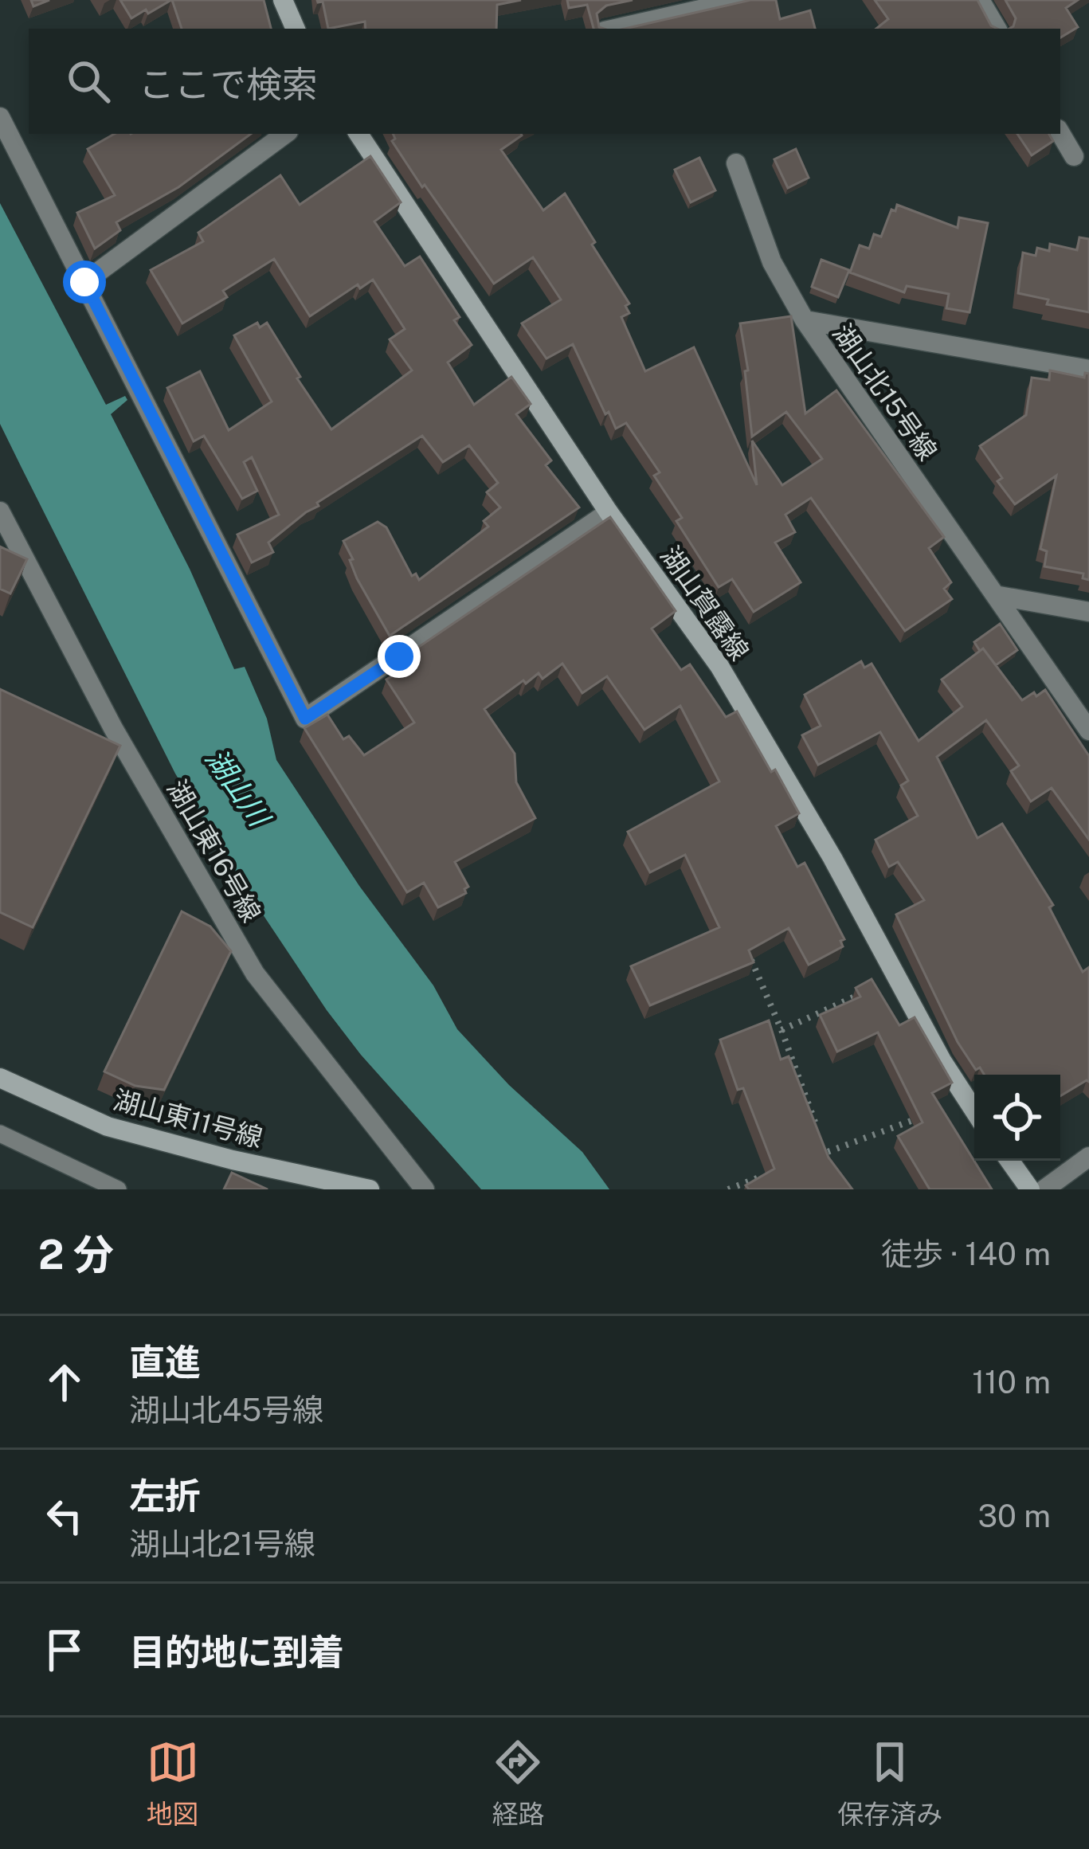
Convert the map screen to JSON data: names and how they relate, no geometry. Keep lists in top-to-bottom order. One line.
{"streets":{"street":["湖山北15号線","湖山賀露線","湖山東16号線","湖山東11号線"]},"water":["湖山川"],"page":{"search":"ここで検索","heading":["2 分","徒歩 · 140 m"],"list":[["直進","湖山北45号線","110 m"],["左折","湖山北21号線","30 m"],"目的地に到着"],"nav":["地図","経路","保存済み"]}}
